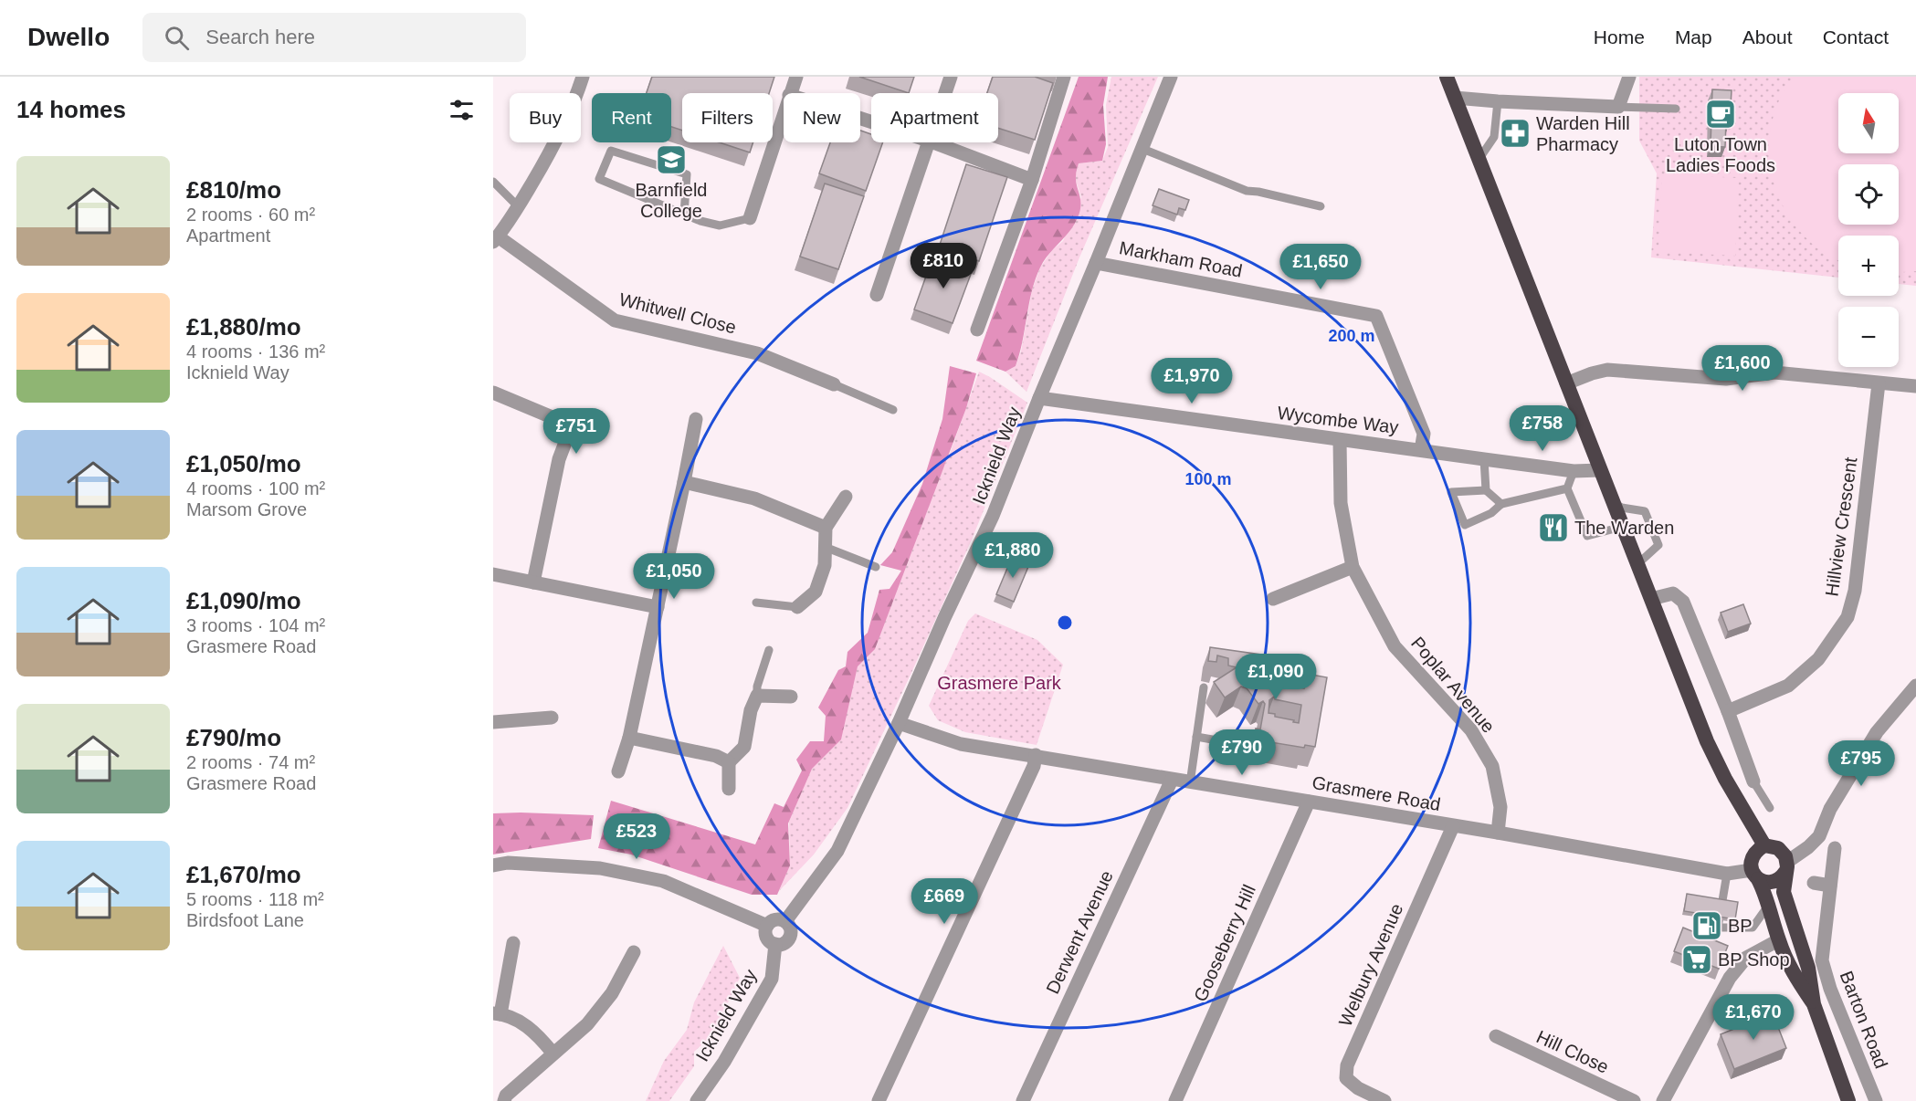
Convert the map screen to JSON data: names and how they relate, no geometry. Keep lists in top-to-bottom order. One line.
{"streets":{"highway":["Barton Road"],"street":["Markham Road","Whitwell Close","Wycombe Way","Icknield Way","Hillview Crescent","Poplar Avenue","Grasmere Road","Derwent Avenue","Gooseberry Hill","Welbury Avenue","Hill Close"]},"crossings":[["Markham Road","Wycombe Way"],["Markham Road","Icknield Way"],["Wycombe Way","Icknield Way"],["Wycombe Way","Poplar Avenue"],["Icknield Way","Grasmere Road"],["Poplar Avenue","Grasmere Road"],["Grasmere Road","Derwent Avenue"],["Grasmere Road","Gooseberry Hill"],["Grasmere Road","Welbury Avenue"],["Grasmere Road","Barton Road"]],"parks":["Grasmere Park"],"places":{"cafe":["Luton Town Ladies Foods"],"pharmacy":["Warden Hill Pharmacy"],"school or university":["Barnfield College"],"restaurant":["The Warden"],"fuel station":["BP"],"supermarket":["BP Shop"]},"north":"top","page":{"header":"Dwello","search":"Search here","nav":["Home","Map","About","Contact"],"heading":"14 homes","map_buttons":["+","−"],"chip":["Buy","Rent","Filters","New","Apartment"],"list":[{"name":"£810/mo","note":"2 rooms · 60 m² · Apartment"},{"name":"£1,880/mo","note":"4 rooms · 136 m² · Icknield Way"},{"name":"£1,050/mo","note":"4 rooms · 100 m² · Marsom Grove"},{"name":"£1,090/mo","note":"3 rooms · 104 m² · Grasmere Road"},{"name":"£790/mo","note":"2 rooms · 74 m² · Grasmere Road"},{"name":"£1,670/mo","note":"5 rooms · 118 m² · Birdsfoot Lane"}],"price":["£810","£1,650","£1,600","£1,970","£758","£751","£1,880","£1,050","£1,090","£790","£795","£523","£669","£1,670"]},"rings":["200 m","100 m"]}
